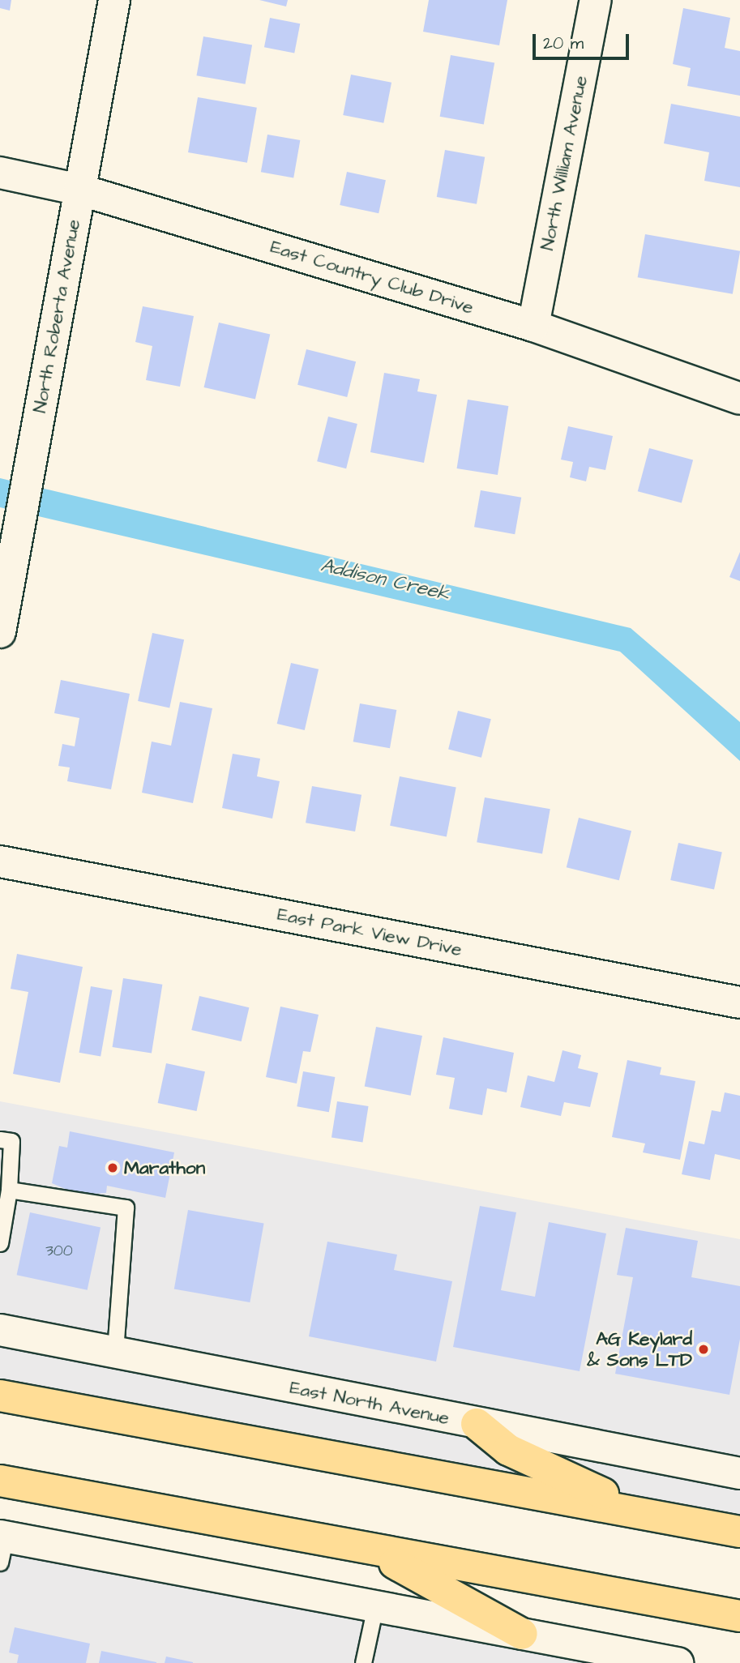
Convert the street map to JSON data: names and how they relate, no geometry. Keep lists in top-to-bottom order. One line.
{"streets":{"street":["North William Avenue","East Country Club Drive","North Roberta Avenue","East Park View Drive","East North Avenue"]},"crossings":[["North William Avenue","East Country Club Drive"],["East Country Club Drive","North Roberta Avenue"]],"water":["Addison Creek"],"places":["Marathon","AG Keylard & Sons LTD"],"house_numbers":["300"],"scale_bar":"20 m"}
